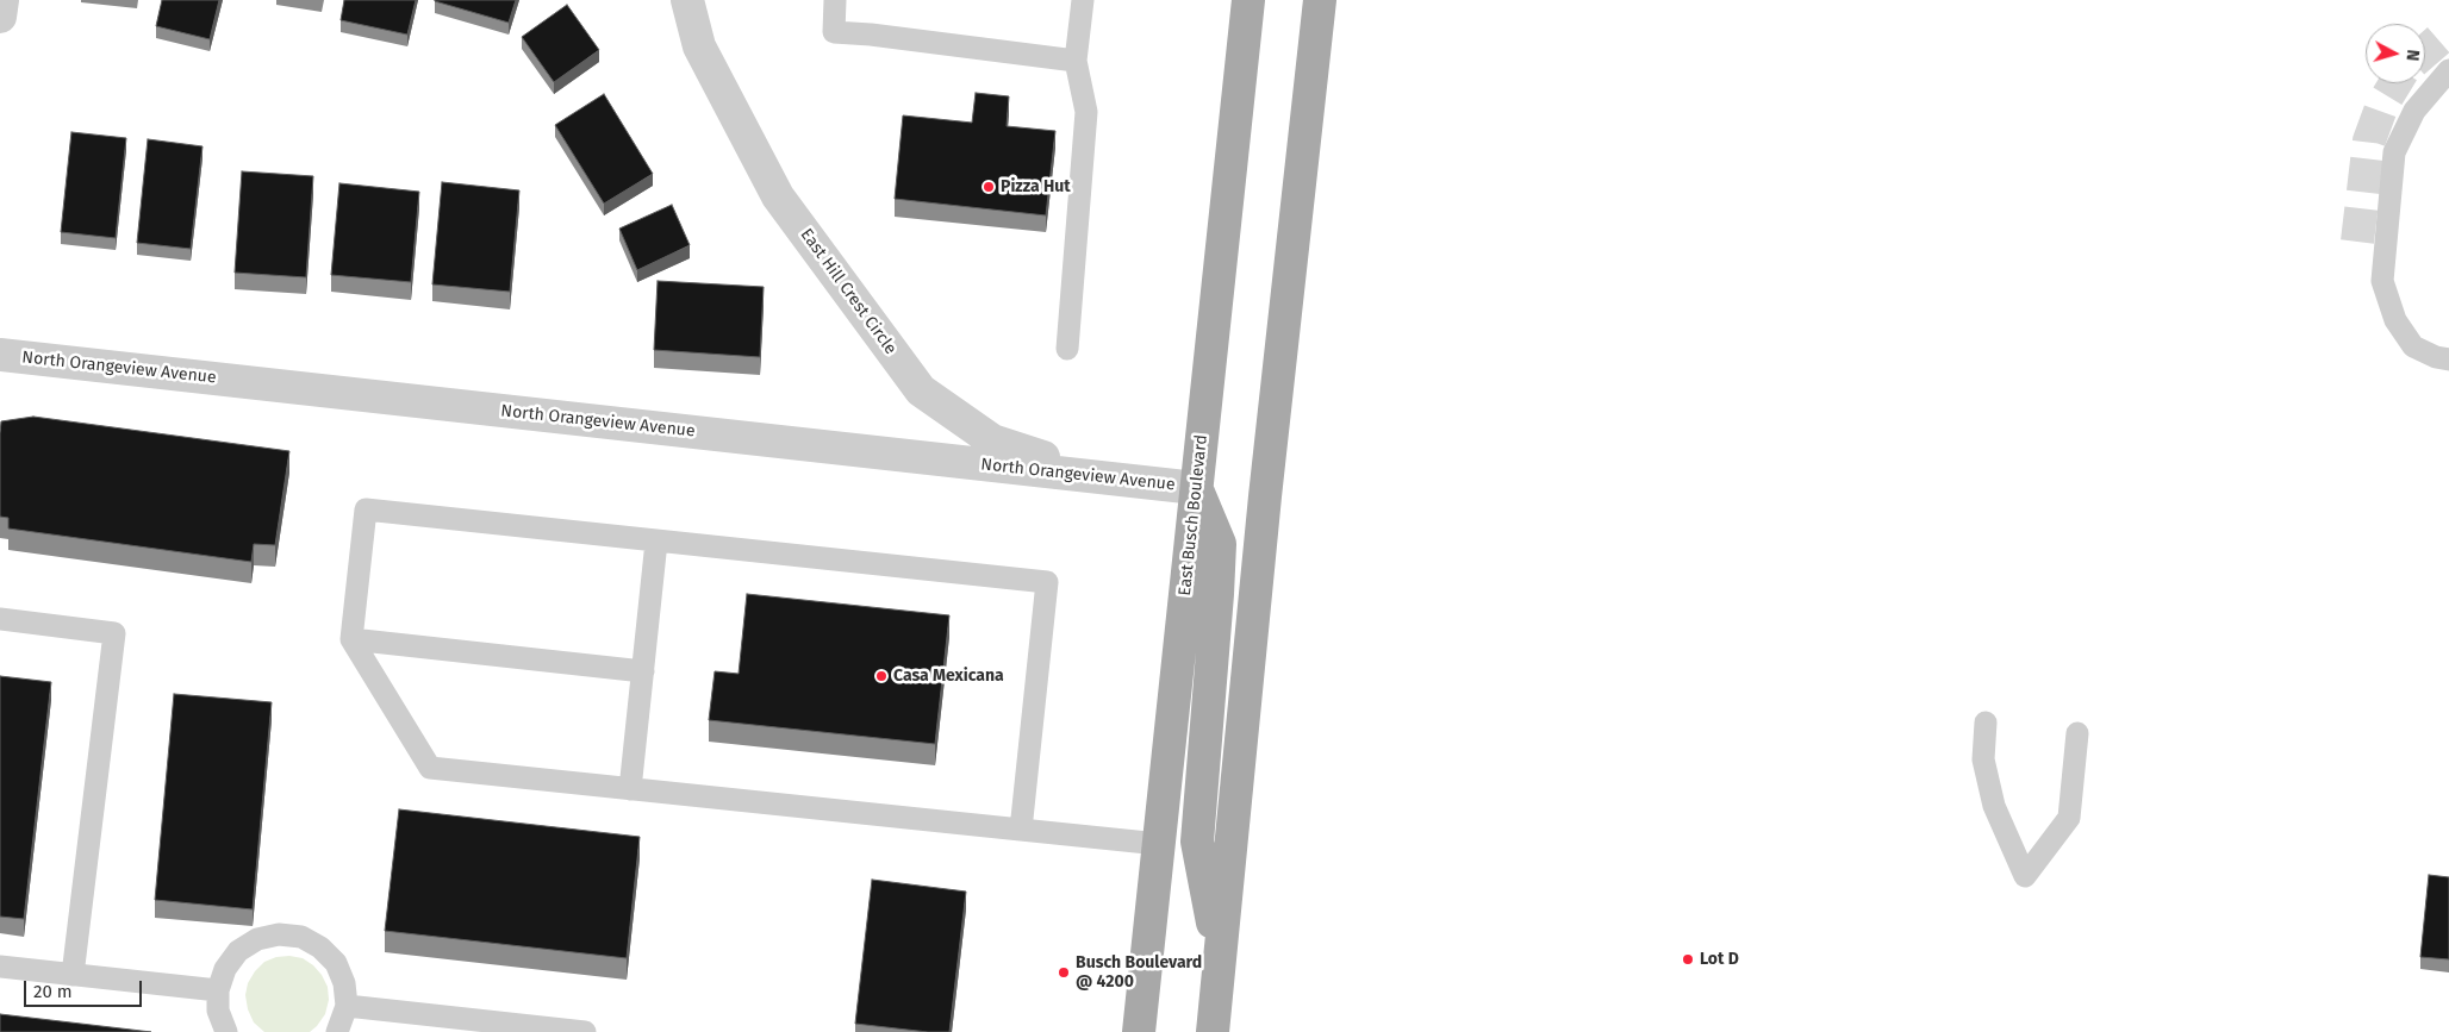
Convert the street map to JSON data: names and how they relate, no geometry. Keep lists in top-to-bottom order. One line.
{"streets":{"main road":["East Busch Boulevard"],"street":["East Hill Crest Circle","North Orangeview Avenue"]},"crossings":[["East Hill Crest Circle","North Orangeview Avenue"],["North Orangeview Avenue","East Busch Boulevard"]],"places":["Pizza Hut","Casa Mexicana","Lot D","Busch Boulevard @ 4200"],"scale_bar":"20 m","north":"right"}
